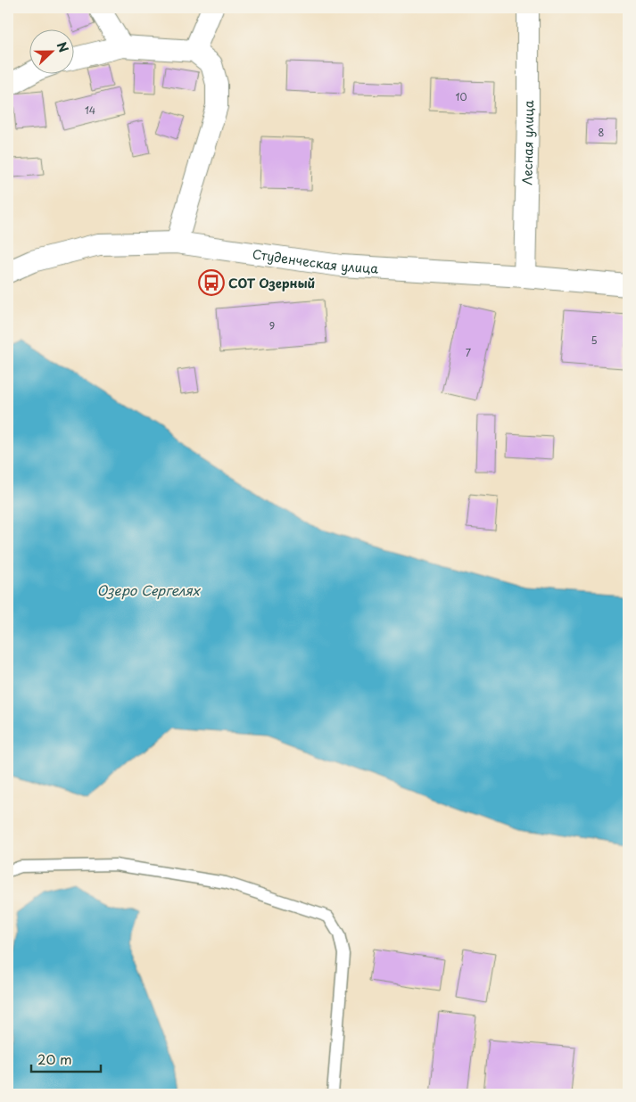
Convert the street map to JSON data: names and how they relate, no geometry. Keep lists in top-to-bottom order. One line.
{"streets":{"street":["Лесная улица","Студенческая улица"]},"crossings":[["Лесная улица","Студенческая улица"]],"water":["Озеро Сергелях"],"places":{"bus stop":["СОТ Озерный"]},"house_numbers":["10","14","8","9","5","7"],"scale_bar":"20 m","north":"right"}
